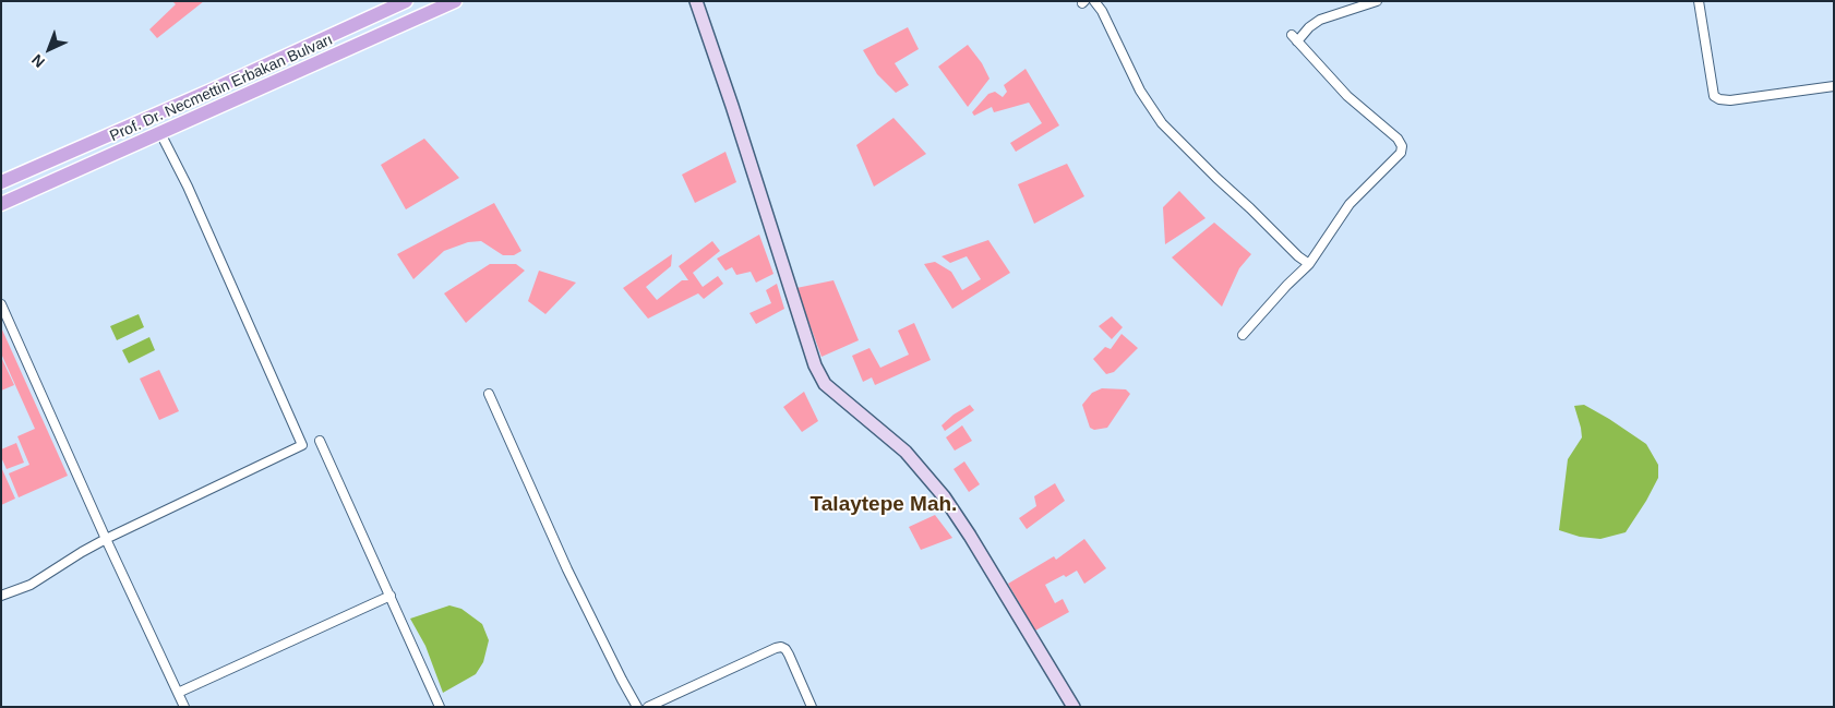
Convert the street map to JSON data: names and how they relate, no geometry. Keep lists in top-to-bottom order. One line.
{"streets":{"main road":["Prof. Dr. Necmettin Erbakan Bulvarı"]},"districts":["Talaytepe Mah."],"north":"bottom left"}
